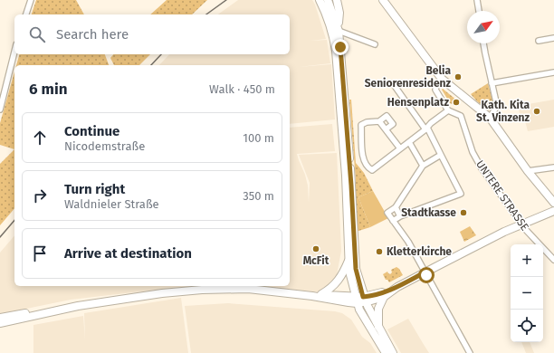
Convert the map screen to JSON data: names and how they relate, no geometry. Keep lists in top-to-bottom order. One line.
{"streets":{"street":["UNTERE STRASSE"]},"places":["Belia Seniorenresidenz","Hensenplatz","Kath. Kita St. Vinzenz","Stadtkasse","McFit","Kletterkirche"],"north":"top right","page":{"search":"Search here","heading":["6 min","Walk · 450 m"],"list":[["Continue","Nicodemstraße","100 m"],["Turn right","Waldnieler Straße","350 m"],"Arrive at destination"],"map_buttons":["+","−"]}}
